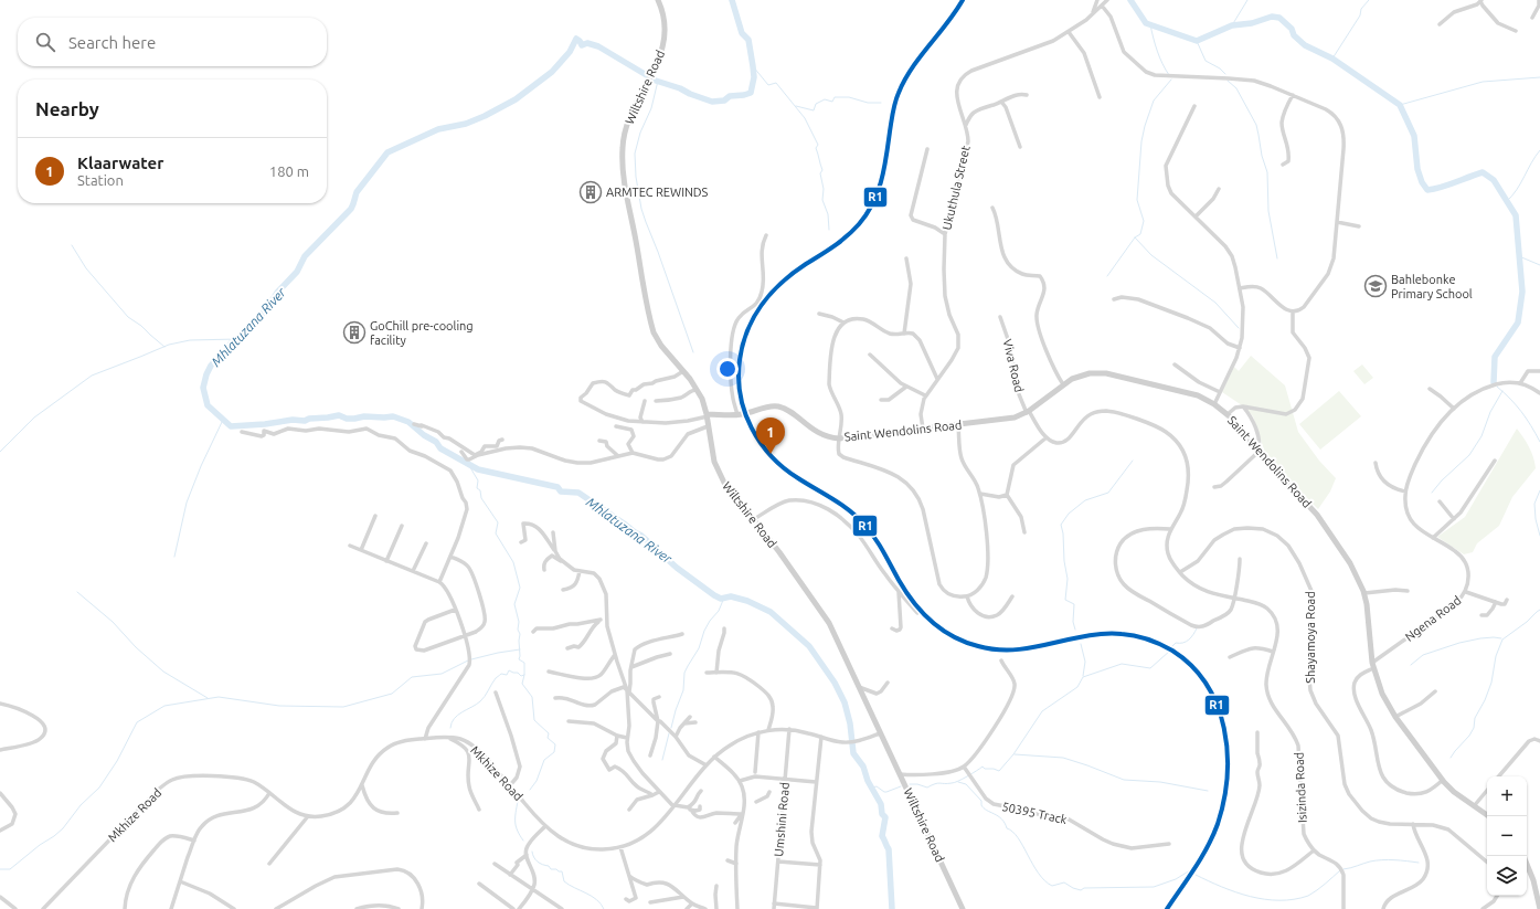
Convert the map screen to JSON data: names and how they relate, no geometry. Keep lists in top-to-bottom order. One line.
{"streets":{"street":["Wiltshire Road","Ukuthula Street","Viva Road","Saint Wendolins Road","Ngena Road","Shayamoya Road","Mkhize Road","Isizinda Road","50395 Track","Umshini Road"]},"crossings":[["Wiltshire Road","Saint Wendolins Road"],["Wiltshire Road","Mkhize Road"],["Ukuthula Street","Saint Wendolins Road"],["Viva Road","Saint Wendolins Road"],["Saint Wendolins Road","Ngena Road"],["Shayamoya Road","Isizinda Road"],["Mkhize Road","Umshini Road"]],"water":["Mhlatuzana River"],"places":{"building":["ARMTEC REWINDS","GoChill pre-cooling facility"],"school or university":["Bahlebonke Primary School"]},"lines":["transit line R1"],"page":{"search":"Search here","heading":"Nearby","list":[{"mark":"1","name":"Klaarwater","note":"Station","value":"180 m"}],"pins":"1","map_buttons":["+","−"]}}
